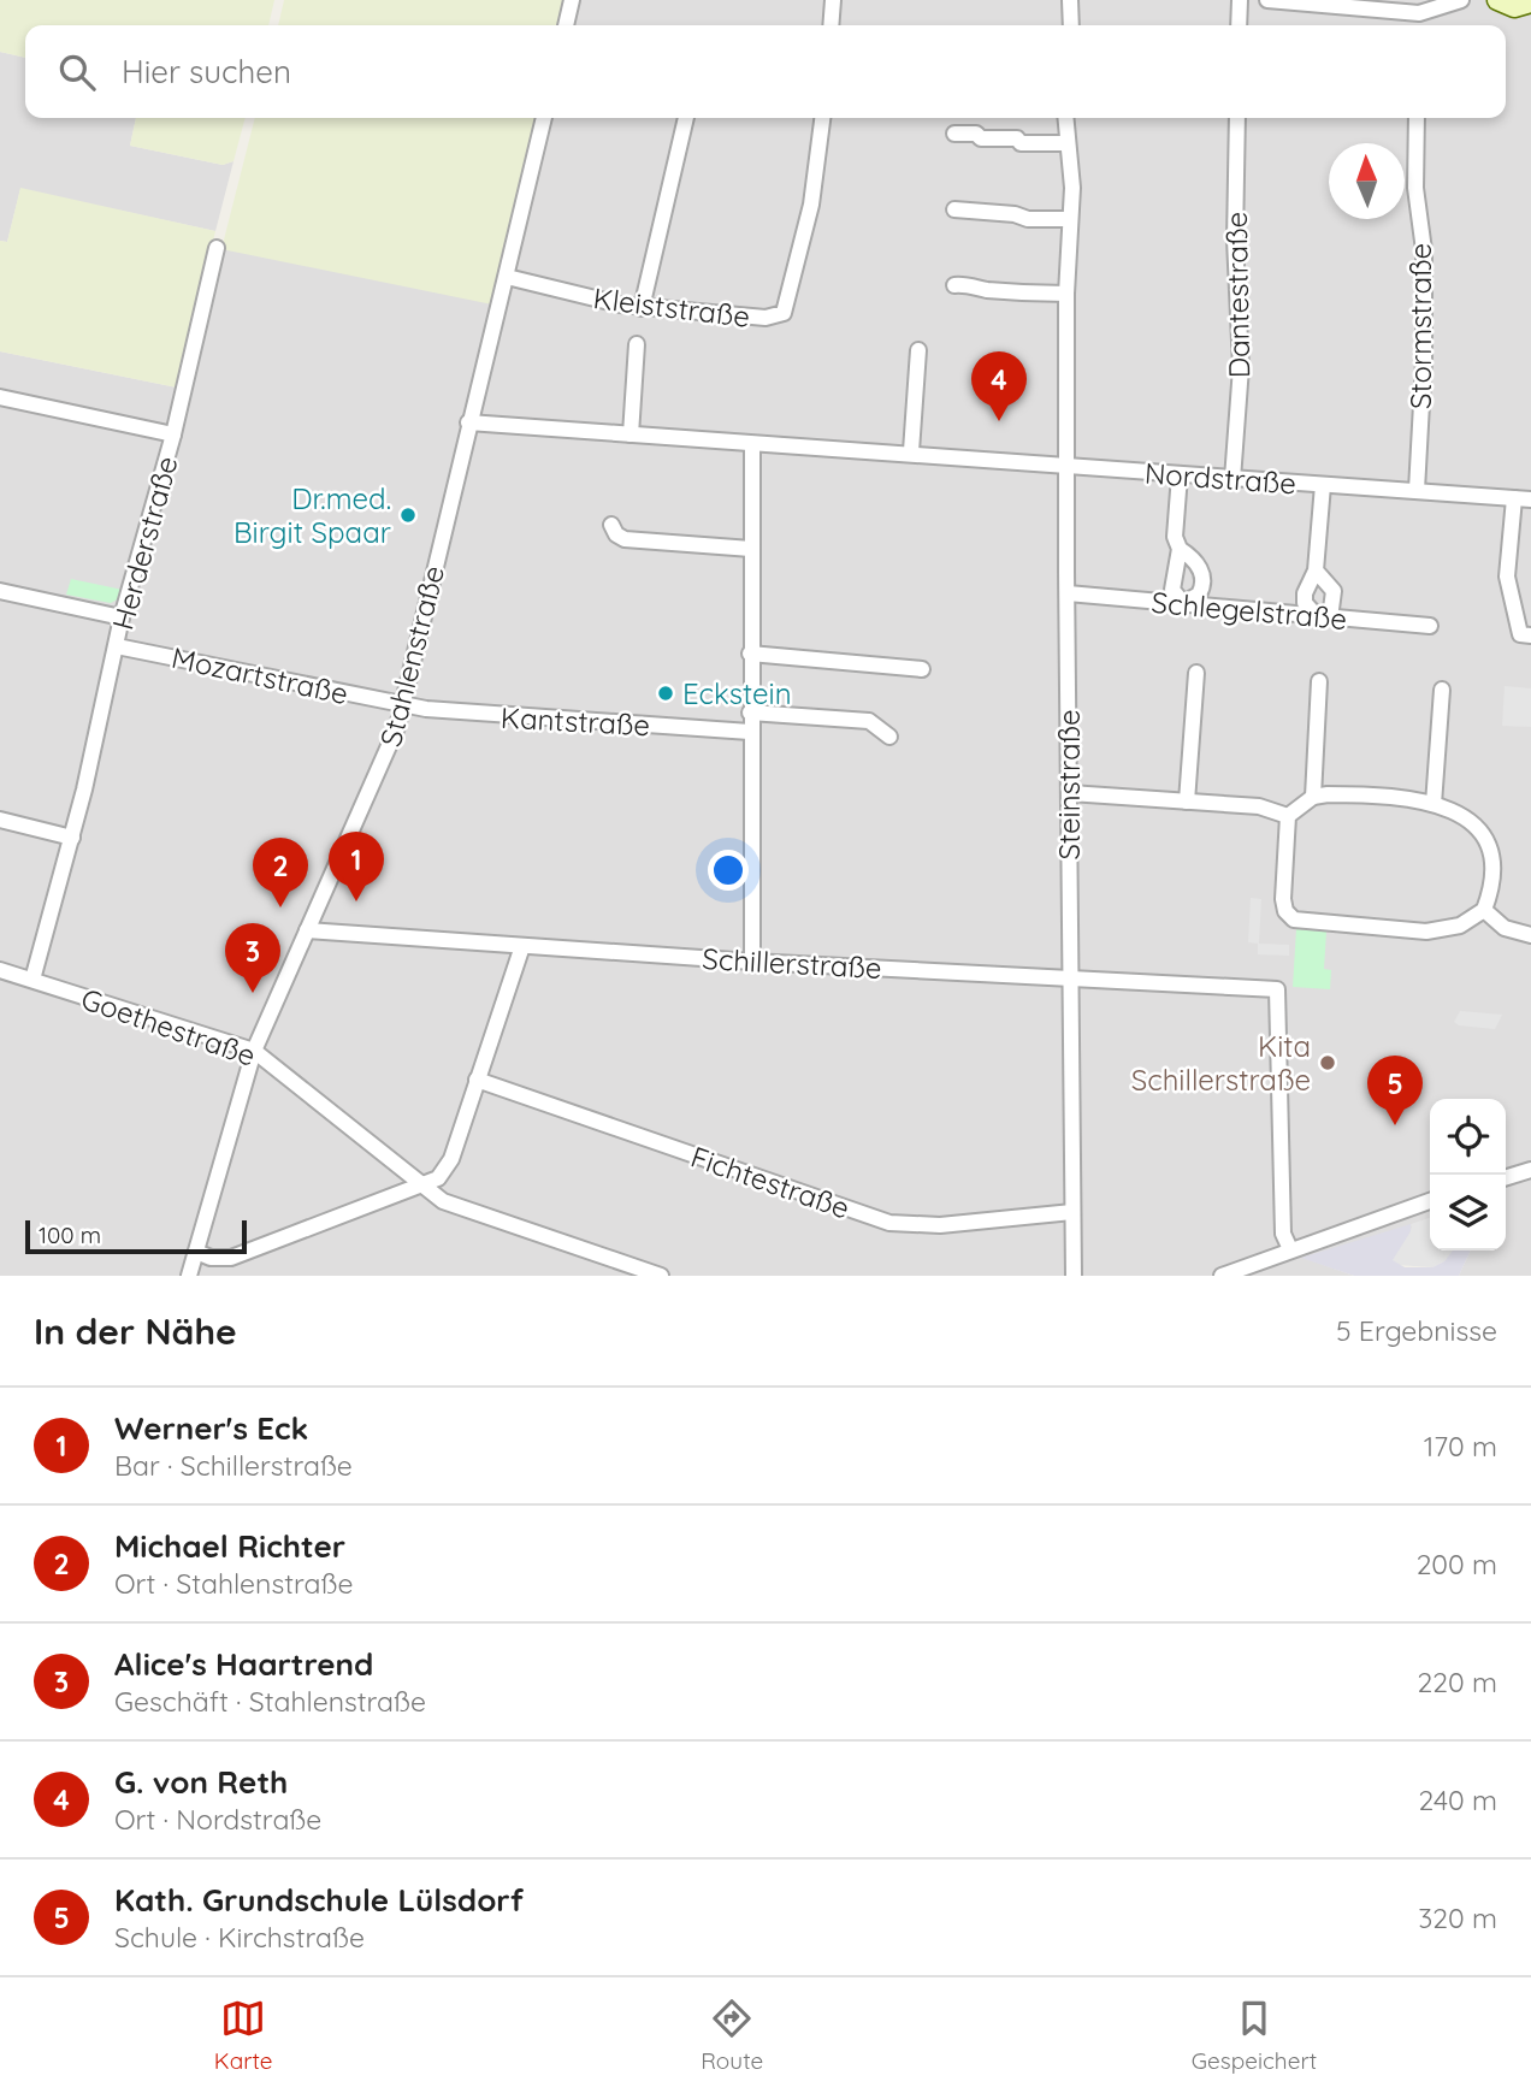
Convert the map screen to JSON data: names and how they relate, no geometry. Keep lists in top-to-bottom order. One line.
{"streets":{"street":["Dantestraße","Kleiststraße","Stormstraße","Nordstraße","Herderstraße","Schlegelstraße","Stahlenstraße","Mozartstraße","Kantstraße","Steinstraße","Schillerstraße","Goethestraße","Fichtestraße"]},"crossings":[["Dantestraße","Nordstraße"],["Kleiststraße","Stahlenstraße"],["Stormstraße","Nordstraße"],["Nordstraße","Stahlenstraße"],["Nordstraße","Steinstraße"],["Herderstraße","Mozartstraße"],["Herderstraße","Goethestraße"],["Schlegelstraße","Steinstraße"],["Stahlenstraße","Mozartstraße"],["Stahlenstraße","Kantstraße"],["Stahlenstraße","Schillerstraße"],["Stahlenstraße","Goethestraße"],["Mozartstraße","Kantstraße"],["Steinstraße","Schillerstraße"],["Steinstraße","Fichtestraße"]],"places":["Dr.med. Birgit Spaar","Eckstein","Kita Schillerstraße"],"scale_bar":"100 m","north":"top","page":{"search":"Hier suchen","pins":["4","1","2","3","5"],"scale":"100 m","heading":["In der Nähe","5 Ergebnisse"],"list":[{"mark":"1","name":"Werner's Eck","note":"Bar · Schillerstraße","value":"170 m"},{"mark":"2","name":"Michael Richter","note":"Ort · Stahlenstraße","value":"200 m"},{"mark":"3","name":"Alice's Haartrend","note":"Geschäft · Stahlenstraße","value":"220 m"},{"mark":"4","name":"G. von Reth","note":"Ort · Nordstraße","value":"240 m"},{"mark":"5","name":"Kath. Grundschule Lülsdorf","note":"Schule · Kirchstraße","value":"320 m"}],"nav":["Karte","Route","Gespeichert"]}}
